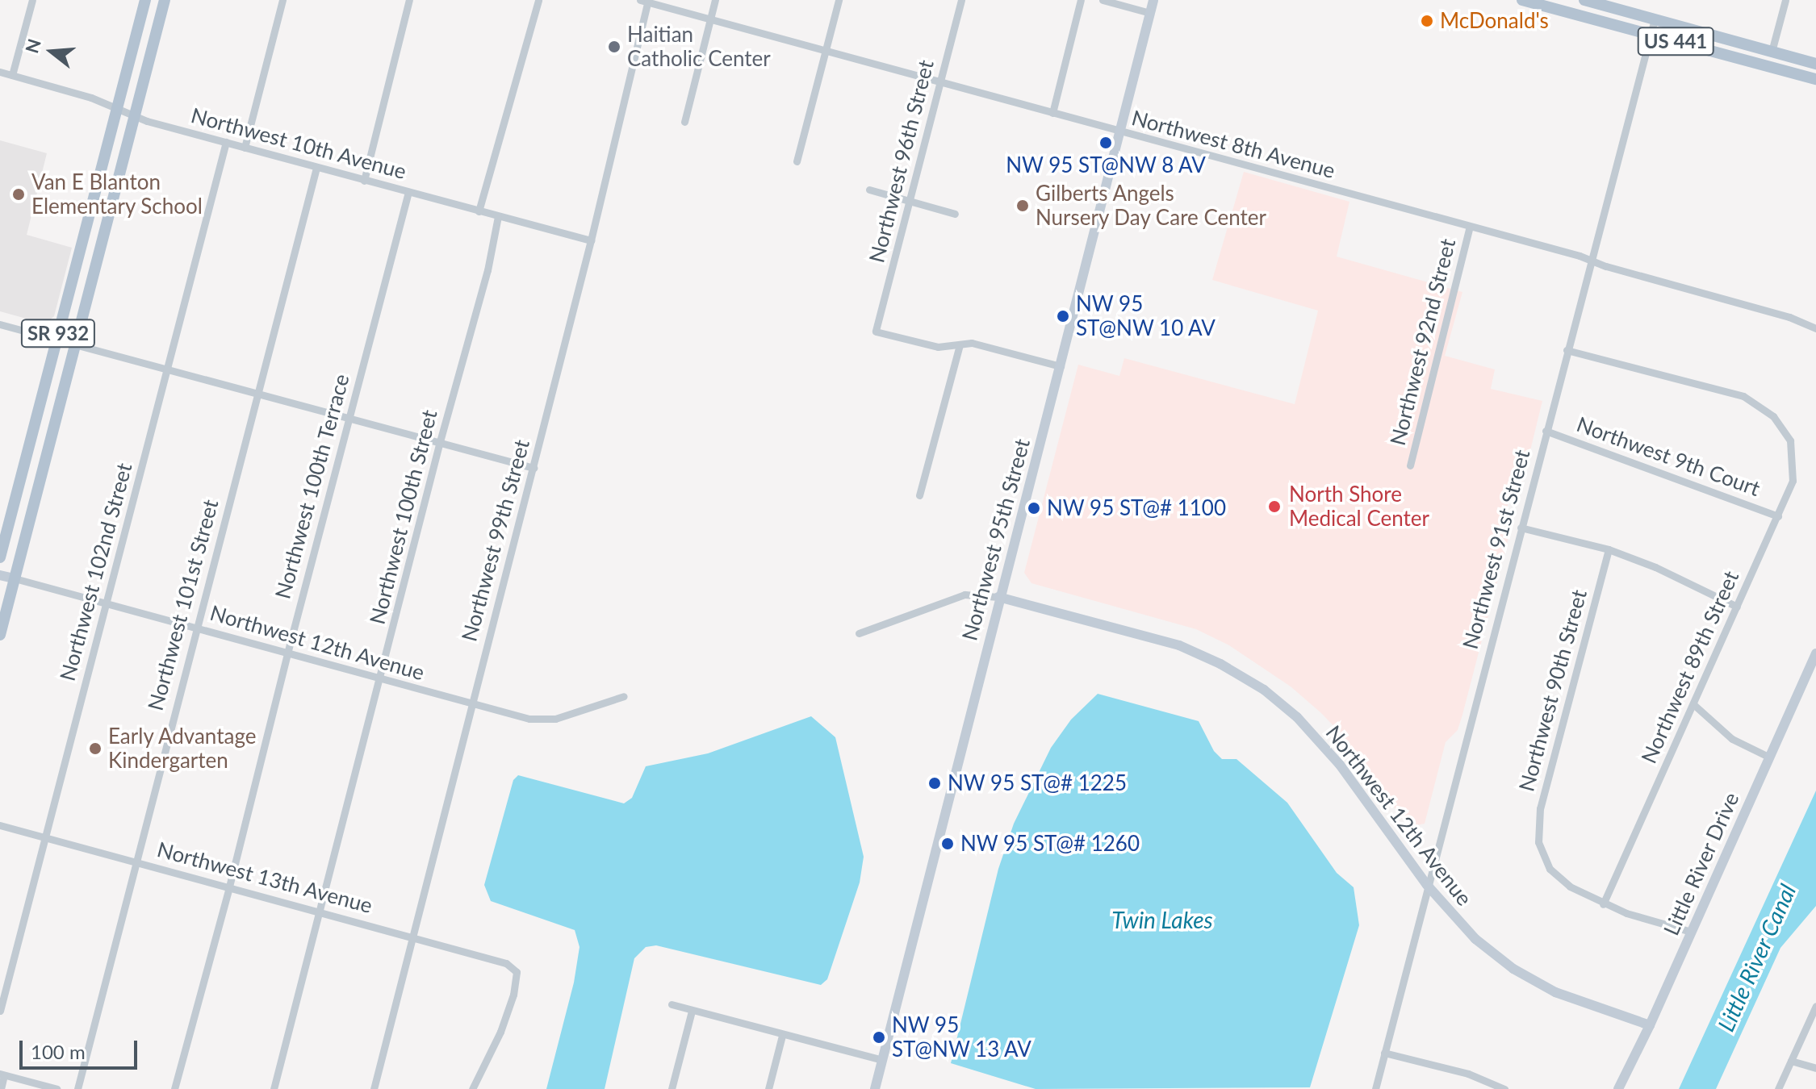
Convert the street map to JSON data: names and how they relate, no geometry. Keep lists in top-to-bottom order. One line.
{"streets":{"main road":["US 441","SR 932"],"street":["Northwest 10th Avenue","Northwest 8th Avenue","Northwest 96th Street","Northwest 92nd Street","Northwest 9th Court","Northwest 100th Terrace","Northwest 100th Street","Northwest 95th Street","Northwest 99th Street","Northwest 91st Street","Northwest 102nd Street","Northwest 101st Street","Northwest 12th Avenue","Northwest 89th Street","Northwest 90th Street","Little River Drive","Northwest 13th Avenue"]},"crossings":[["US 441","Northwest 91st Street"],["Northwest 10th Avenue","SR 932"],["Northwest 10th Avenue","Northwest 100th Terrace"],["Northwest 10th Avenue","Northwest 100th Street"],["Northwest 10th Avenue","Northwest 99th Street"],["Northwest 10th Avenue","Northwest 102nd Street"],["Northwest 10th Avenue","Northwest 101st Street"],["Northwest 8th Avenue","Northwest 96th Street"],["Northwest 8th Avenue","Northwest 92nd Street"],["Northwest 8th Avenue","Northwest 95th Street"],["Northwest 8th Avenue","Northwest 99th Street"],["Northwest 8th Avenue","Northwest 91st Street"],["SR 932","Northwest 12th Avenue"],["Northwest 9th Court","Northwest 91st Street"],["Northwest 9th Court","Northwest 89th Street"],["Northwest 100th Terrace","Northwest 12th Avenue"],["Northwest 100th Terrace","Northwest 13th Avenue"],["Northwest 100th Street","Northwest 12th Avenue"],["Northwest 100th Street","Northwest 13th Avenue"],["Northwest 95th Street","Northwest 12th Avenue"],["Northwest 99th Street","Northwest 12th Avenue"],["Northwest 99th Street","Northwest 13th Avenue"],["Northwest 91st Street","Northwest 12th Avenue"],["Northwest 91st Street","Northwest 89th Street"],["Northwest 102nd Street","Northwest 12th Avenue"],["Northwest 102nd Street","Northwest 13th Avenue"],["Northwest 101st Street","Northwest 12th Avenue"],["Northwest 101st Street","Northwest 13th Avenue"],["Northwest 12th Avenue","Little River Drive"],["Northwest 89th Street","Northwest 90th Street"]],"water":["Twin Lakes","Little River Canal"],"places":["McDonald's","Haitian Catholic Center","NW 95 ST@NW 8 AV","Van E Blanton Elementary School","Gilberts Angels Nursery Day Care Center","NW 95 ST@NW 10 AV","North Shore Medical Center","NW 95 ST@# 1100","Early Advantage Kindergarten","NW 95 ST@# 1225","NW 95 ST@# 1260","NW 95 ST@NW 13 AV"],"scale_bar":"100 m","north":"left"}
